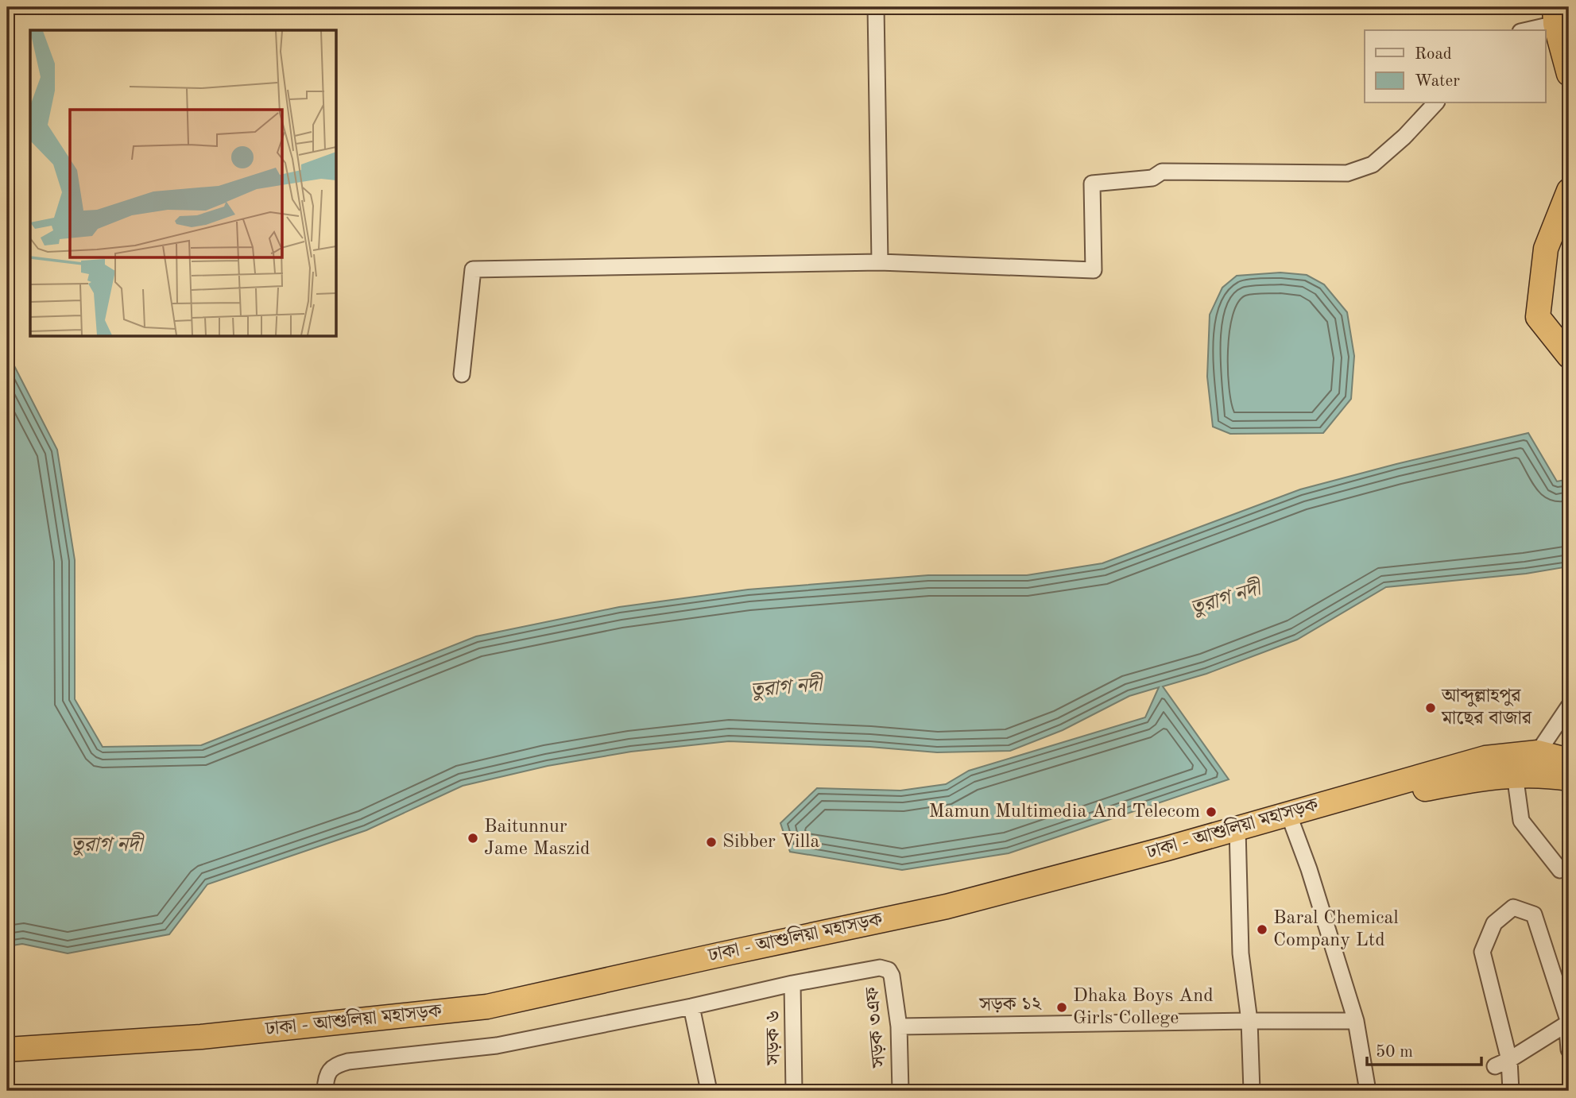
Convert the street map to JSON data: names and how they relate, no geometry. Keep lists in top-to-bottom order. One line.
{"streets":{"highway":["ঢাকা - আশুলিয়া মহাসড়ক"],"street":["সড়ক ১২","সড়ক ৩এফ","সড়ক ৬"]},"crossings":[["সড়ক ১২","সড়ক ৩এফ"],["সড়ক ৩এফ","সড়ক ৬"]],"water":["তুরাগ নদী"],"places":["আব্দুল্লাহপুর মাছের বাজার","Mamun Multimedia And Telecom","Baitunnur Jame Maszid","Sibber Villa","Baral Chemical Company Ltd","Dhaka Boys And Girls College"],"legend":["Road","Water"],"scale_bar":"50 m"}
